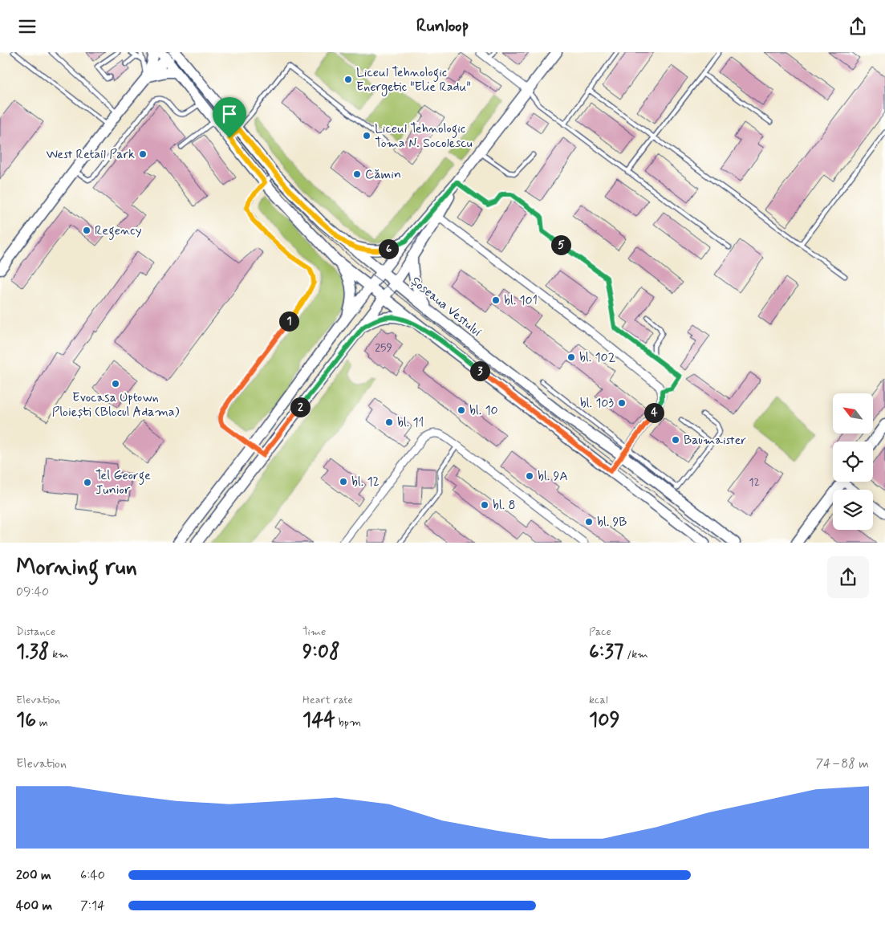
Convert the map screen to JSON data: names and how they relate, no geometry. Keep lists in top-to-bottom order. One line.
{"streets":{"main road":["Șoseaua Vestului"]},"places":["Liceul Tehnologic Energetic \"Elie Radu\"","Liceul Tehnologic Toma N. Socolescu","West Retail Park","Cămin","Regency","bl. 101","bl. 102","Evocasa Uptown Ploiești (Blocul Adama)","bl. 103","bl. 10","bl. 11","Baumaister","bl. 9A","bl. 12","Tel George Junior","bl. 8","bl. 9B"],"house_numbers":["259","12"],"north":"top left","page":{"header":"Runloop","pins":["5","6","1","3","2","4"],"heading":["Morning run","09:40"],"stats":[["Distance","1.38 km"],["Time","9:08"],["Pace","6:37 /km"],["Elevation","16 m"],["Heart rate","144 bpm"],["kcal","109"]],"chart":["Elevation","74–88 m"],"list":[{"name":"200 m","note":"6:40"},{"name":"400 m","note":"7:14"}]}}
